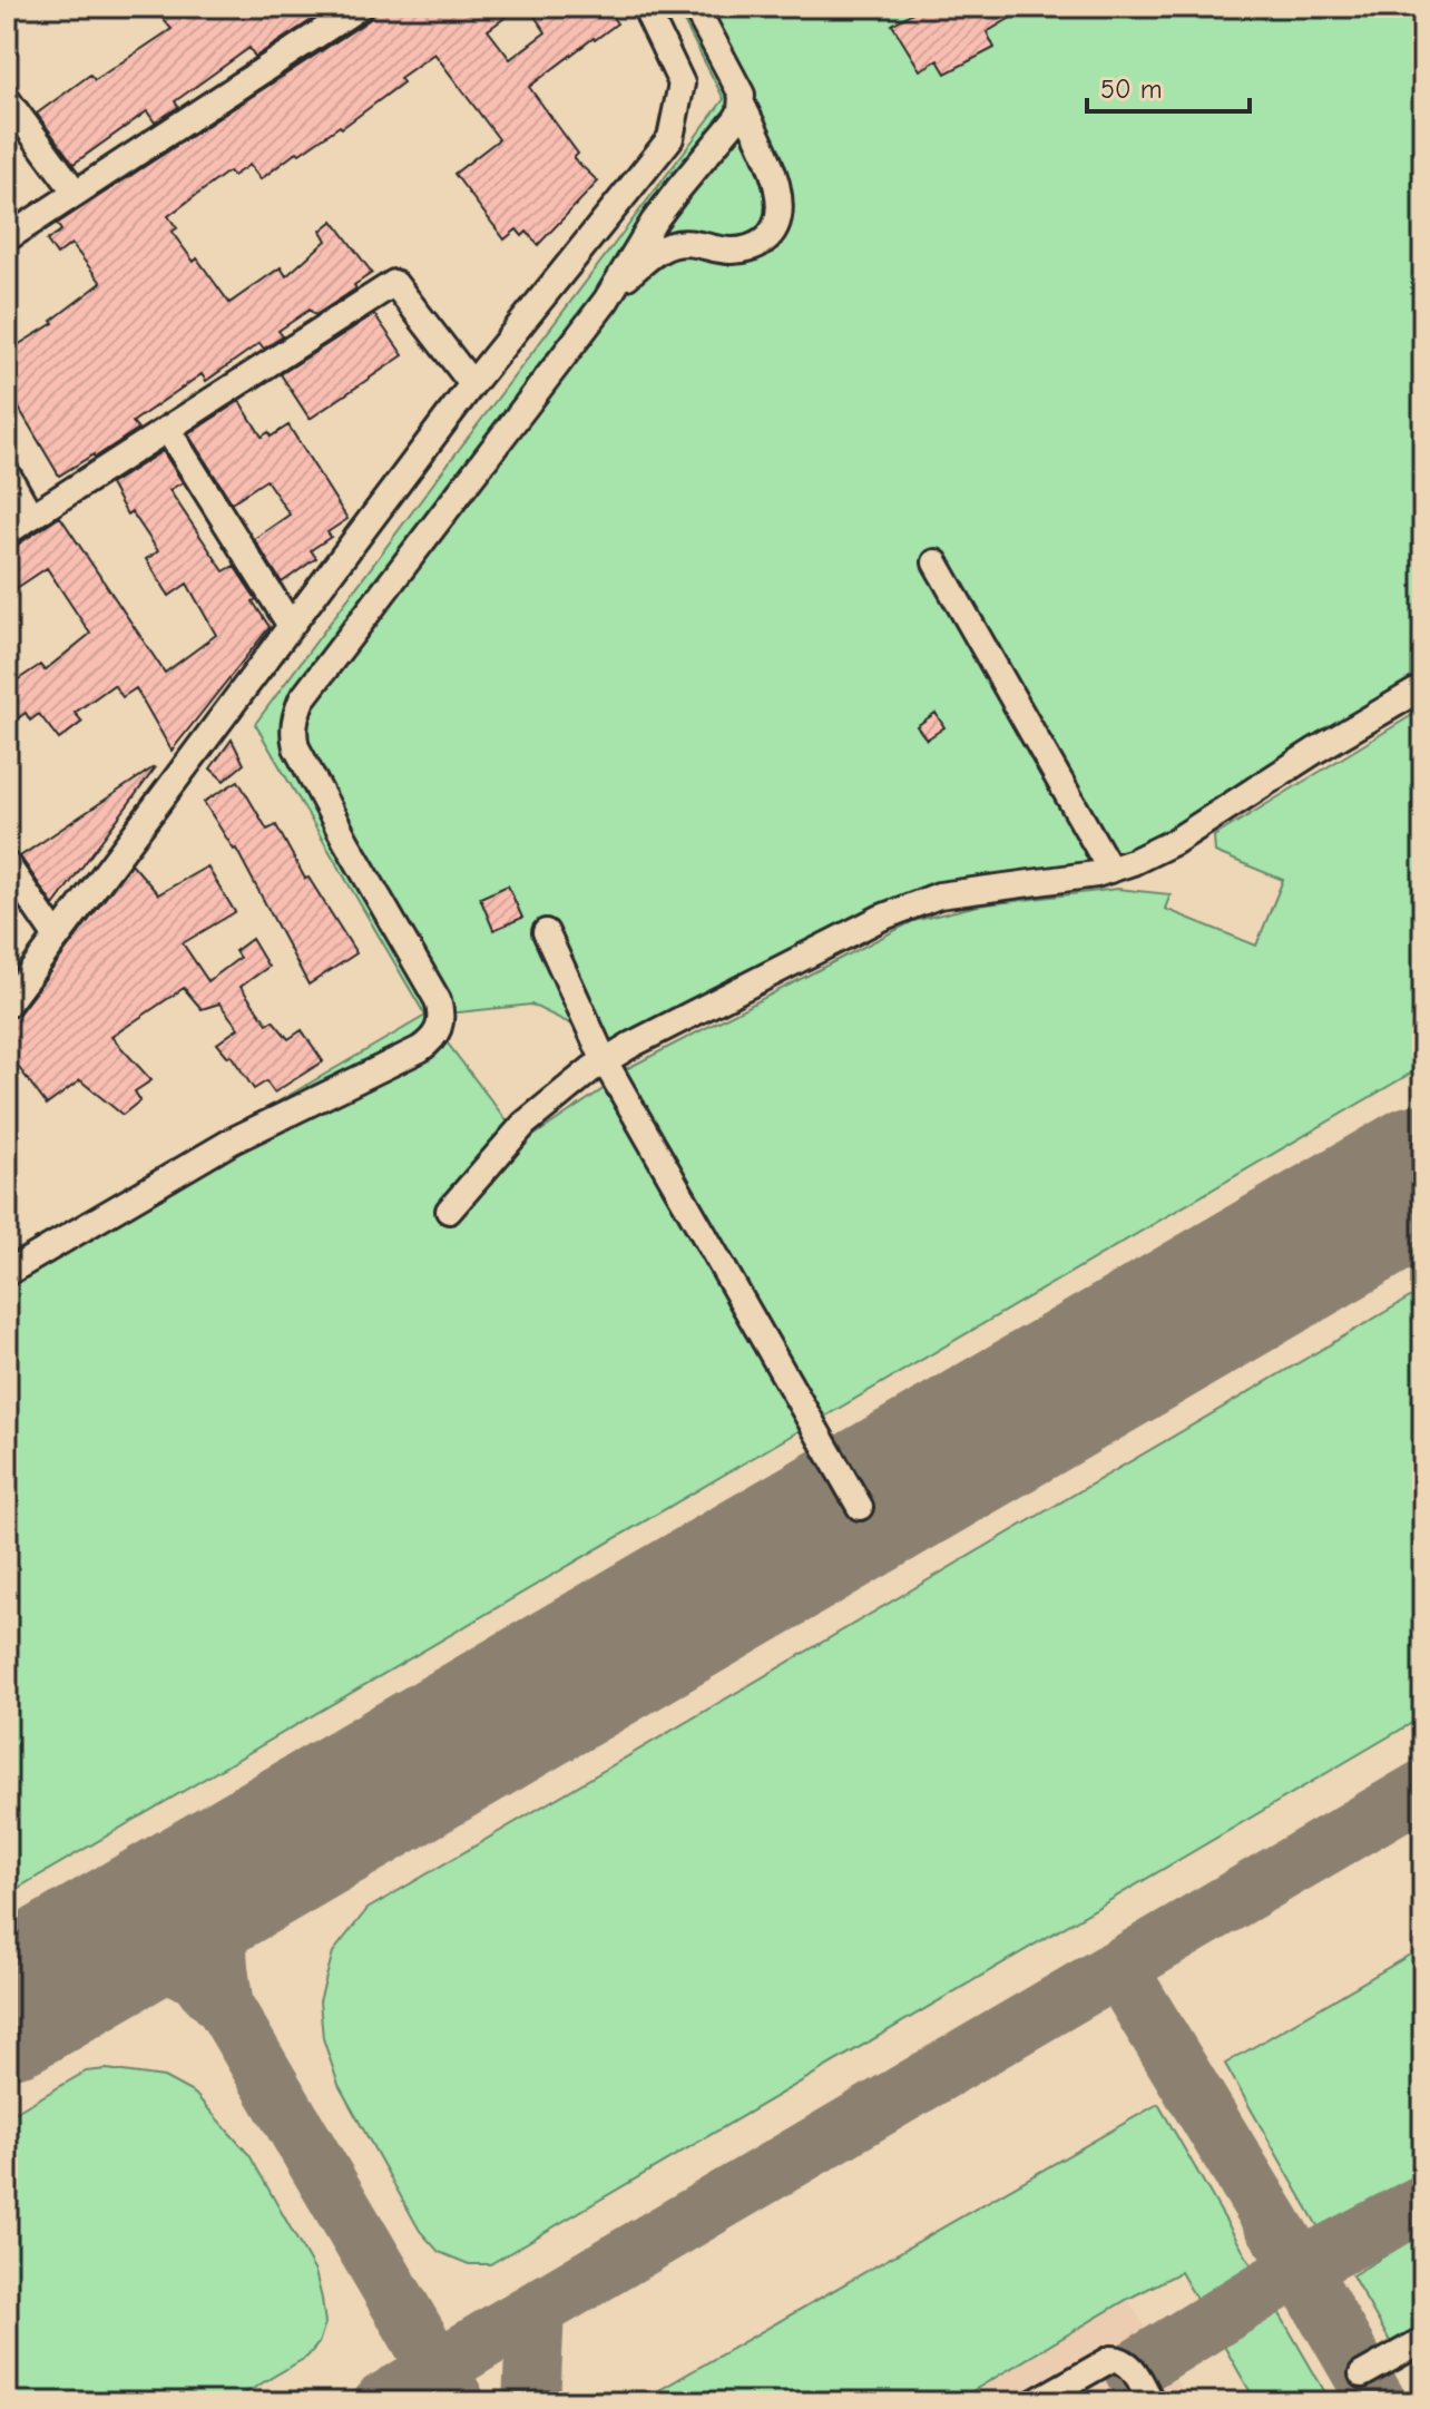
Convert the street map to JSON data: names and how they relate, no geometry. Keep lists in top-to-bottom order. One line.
{"scale_bar":"50 m"}
